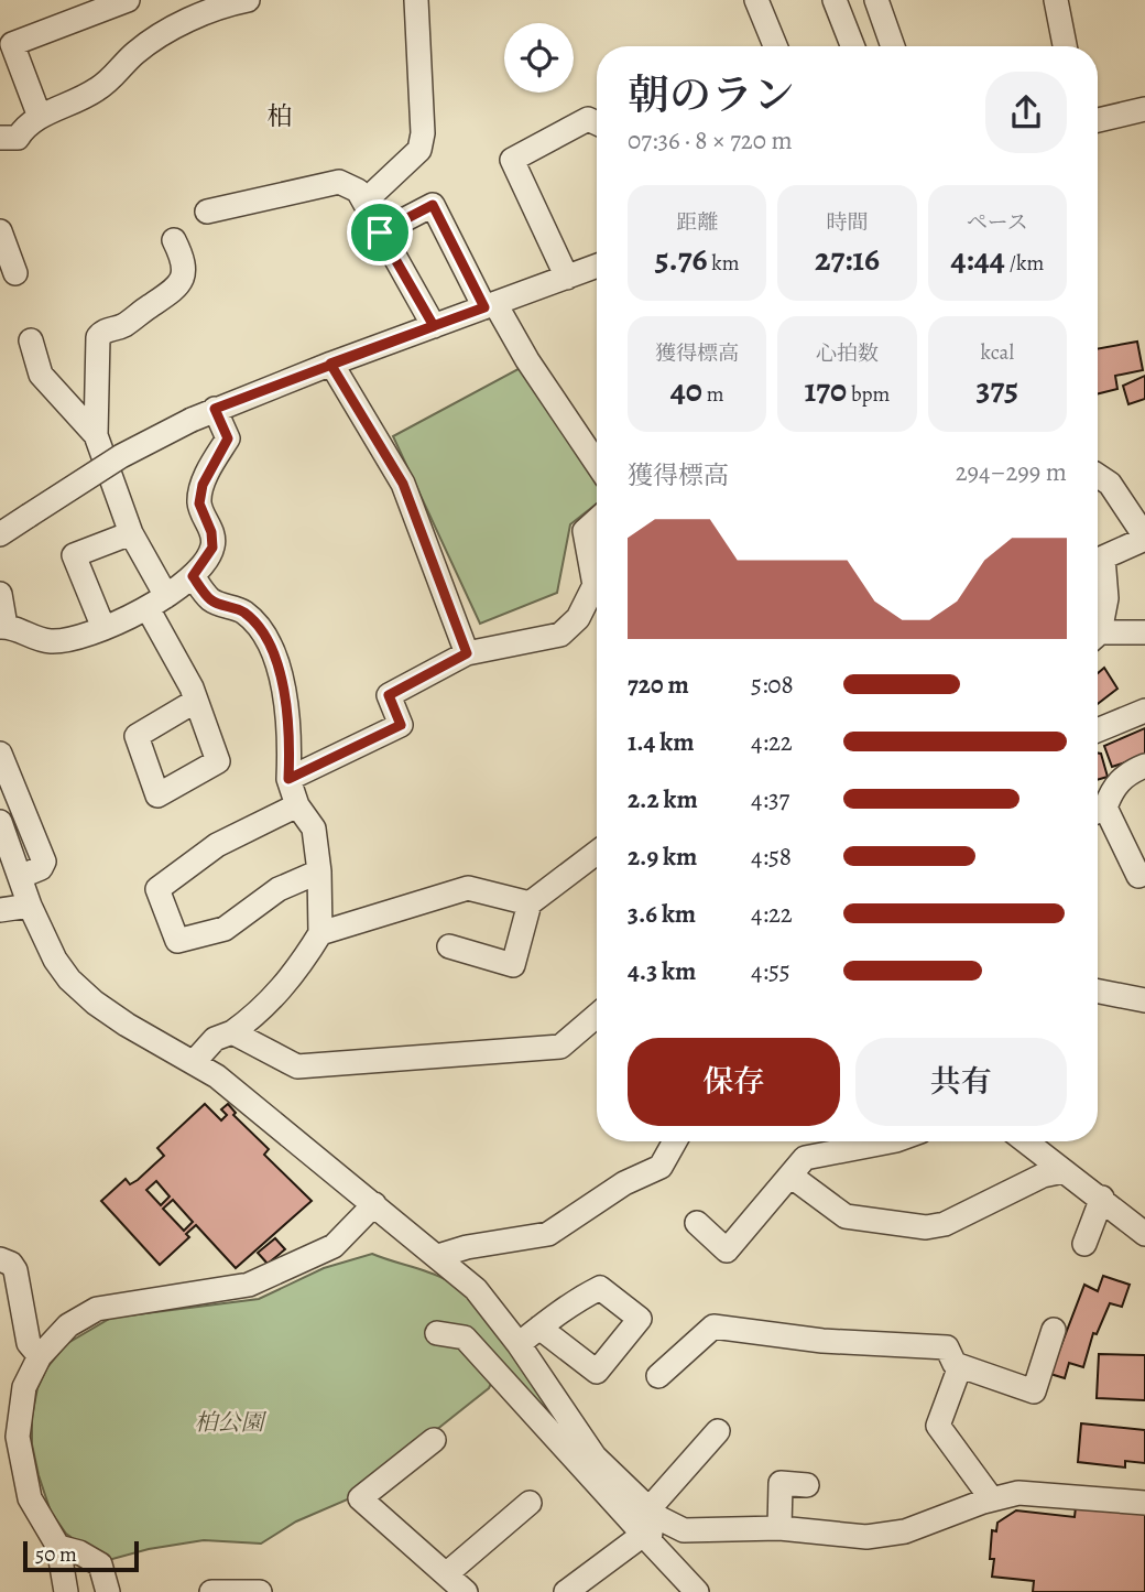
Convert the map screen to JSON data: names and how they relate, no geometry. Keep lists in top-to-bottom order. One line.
{"districts":["柏"],"parks":["柏公園"],"scale_bar":"50 m","page":{"heading":["朝のラン","07:36 · 8 × 720 m"],"stats":[["距離","5.76 km"],["時間","27:16"],["ペース","4:44 /km"],["獲得標高","40 m"],["心拍数","170 bpm"],["kcal","375"]],"chart":["獲得標高","294–299 m"],"list":[{"name":"720 m","note":"5:08"},{"name":"1.4 km","note":"4:22"},{"name":"2.2 km","note":"4:37"},{"name":"2.9 km","note":"4:58"},{"name":"3.6 km","note":"4:22"},{"name":"4.3 km","note":"4:55"}],"buttons":["保存","共有"],"scale":"50 m"}}
